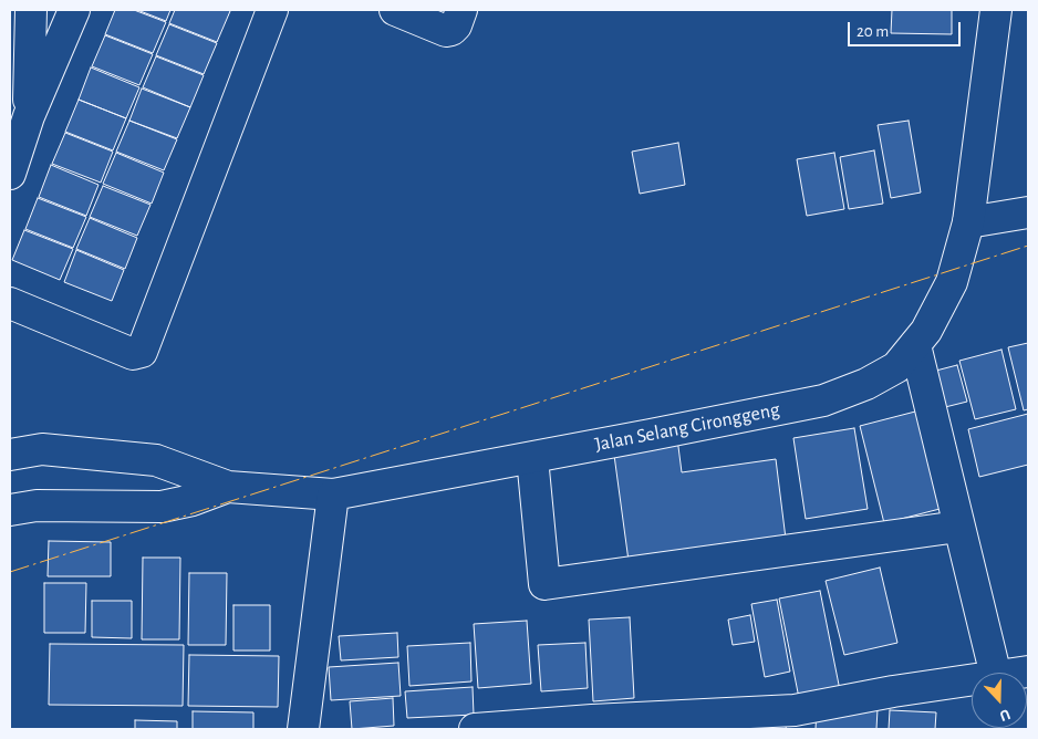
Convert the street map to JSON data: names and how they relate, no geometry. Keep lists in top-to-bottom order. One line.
{"streets":{"street":["Jalan Selang Cironggeng"]},"scale_bar":"20 m","north":"bottom"}
